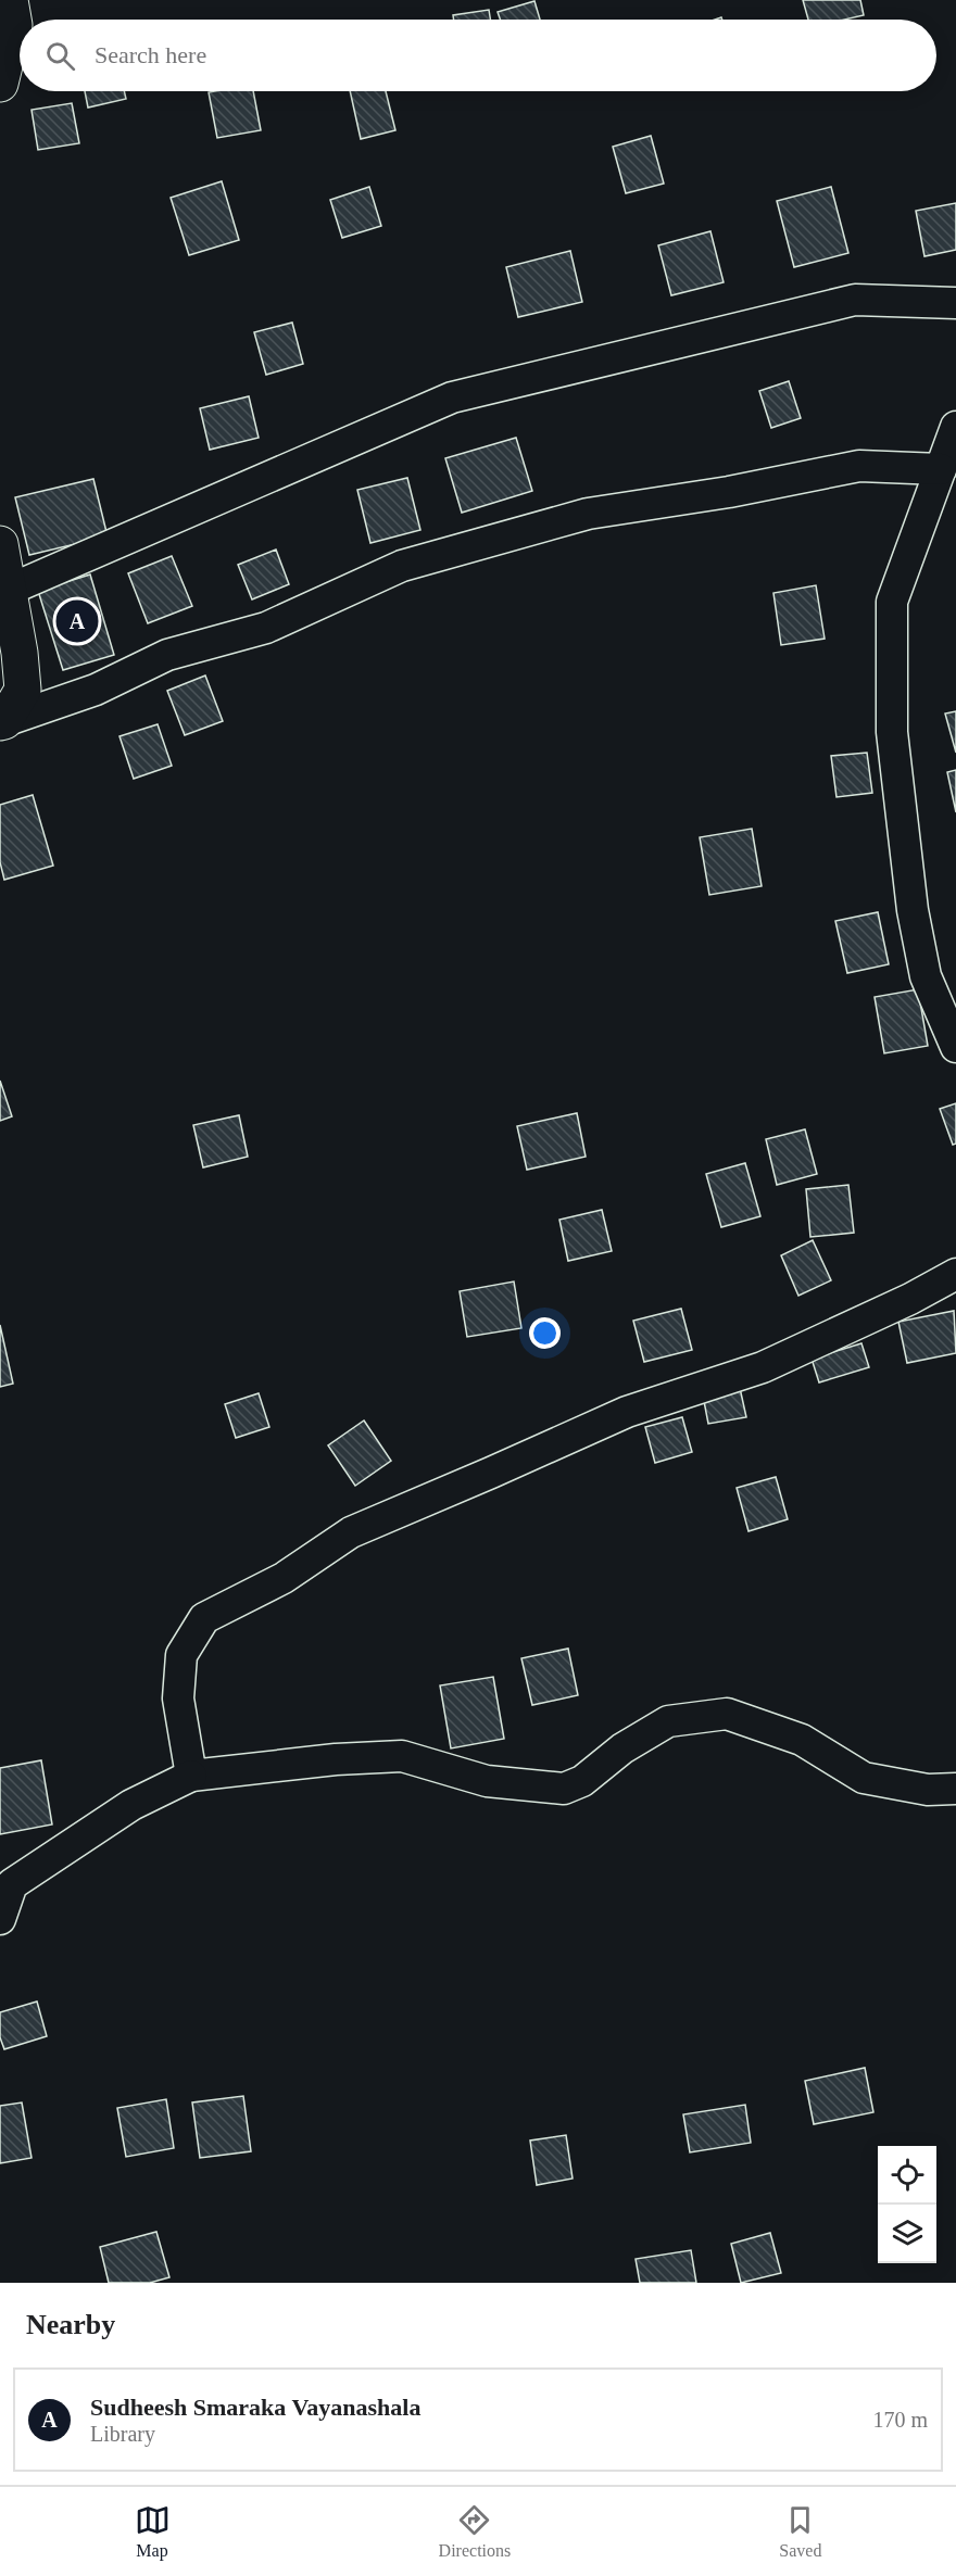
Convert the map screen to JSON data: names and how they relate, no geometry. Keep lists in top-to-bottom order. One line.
{"page":{"search":"Search here","pins":"A","heading":"Nearby","list":[{"mark":"A","name":"Sudheesh Smaraka Vayanashala","note":"Library","value":"170 m"}],"nav":["Map","Directions","Saved"]}}
